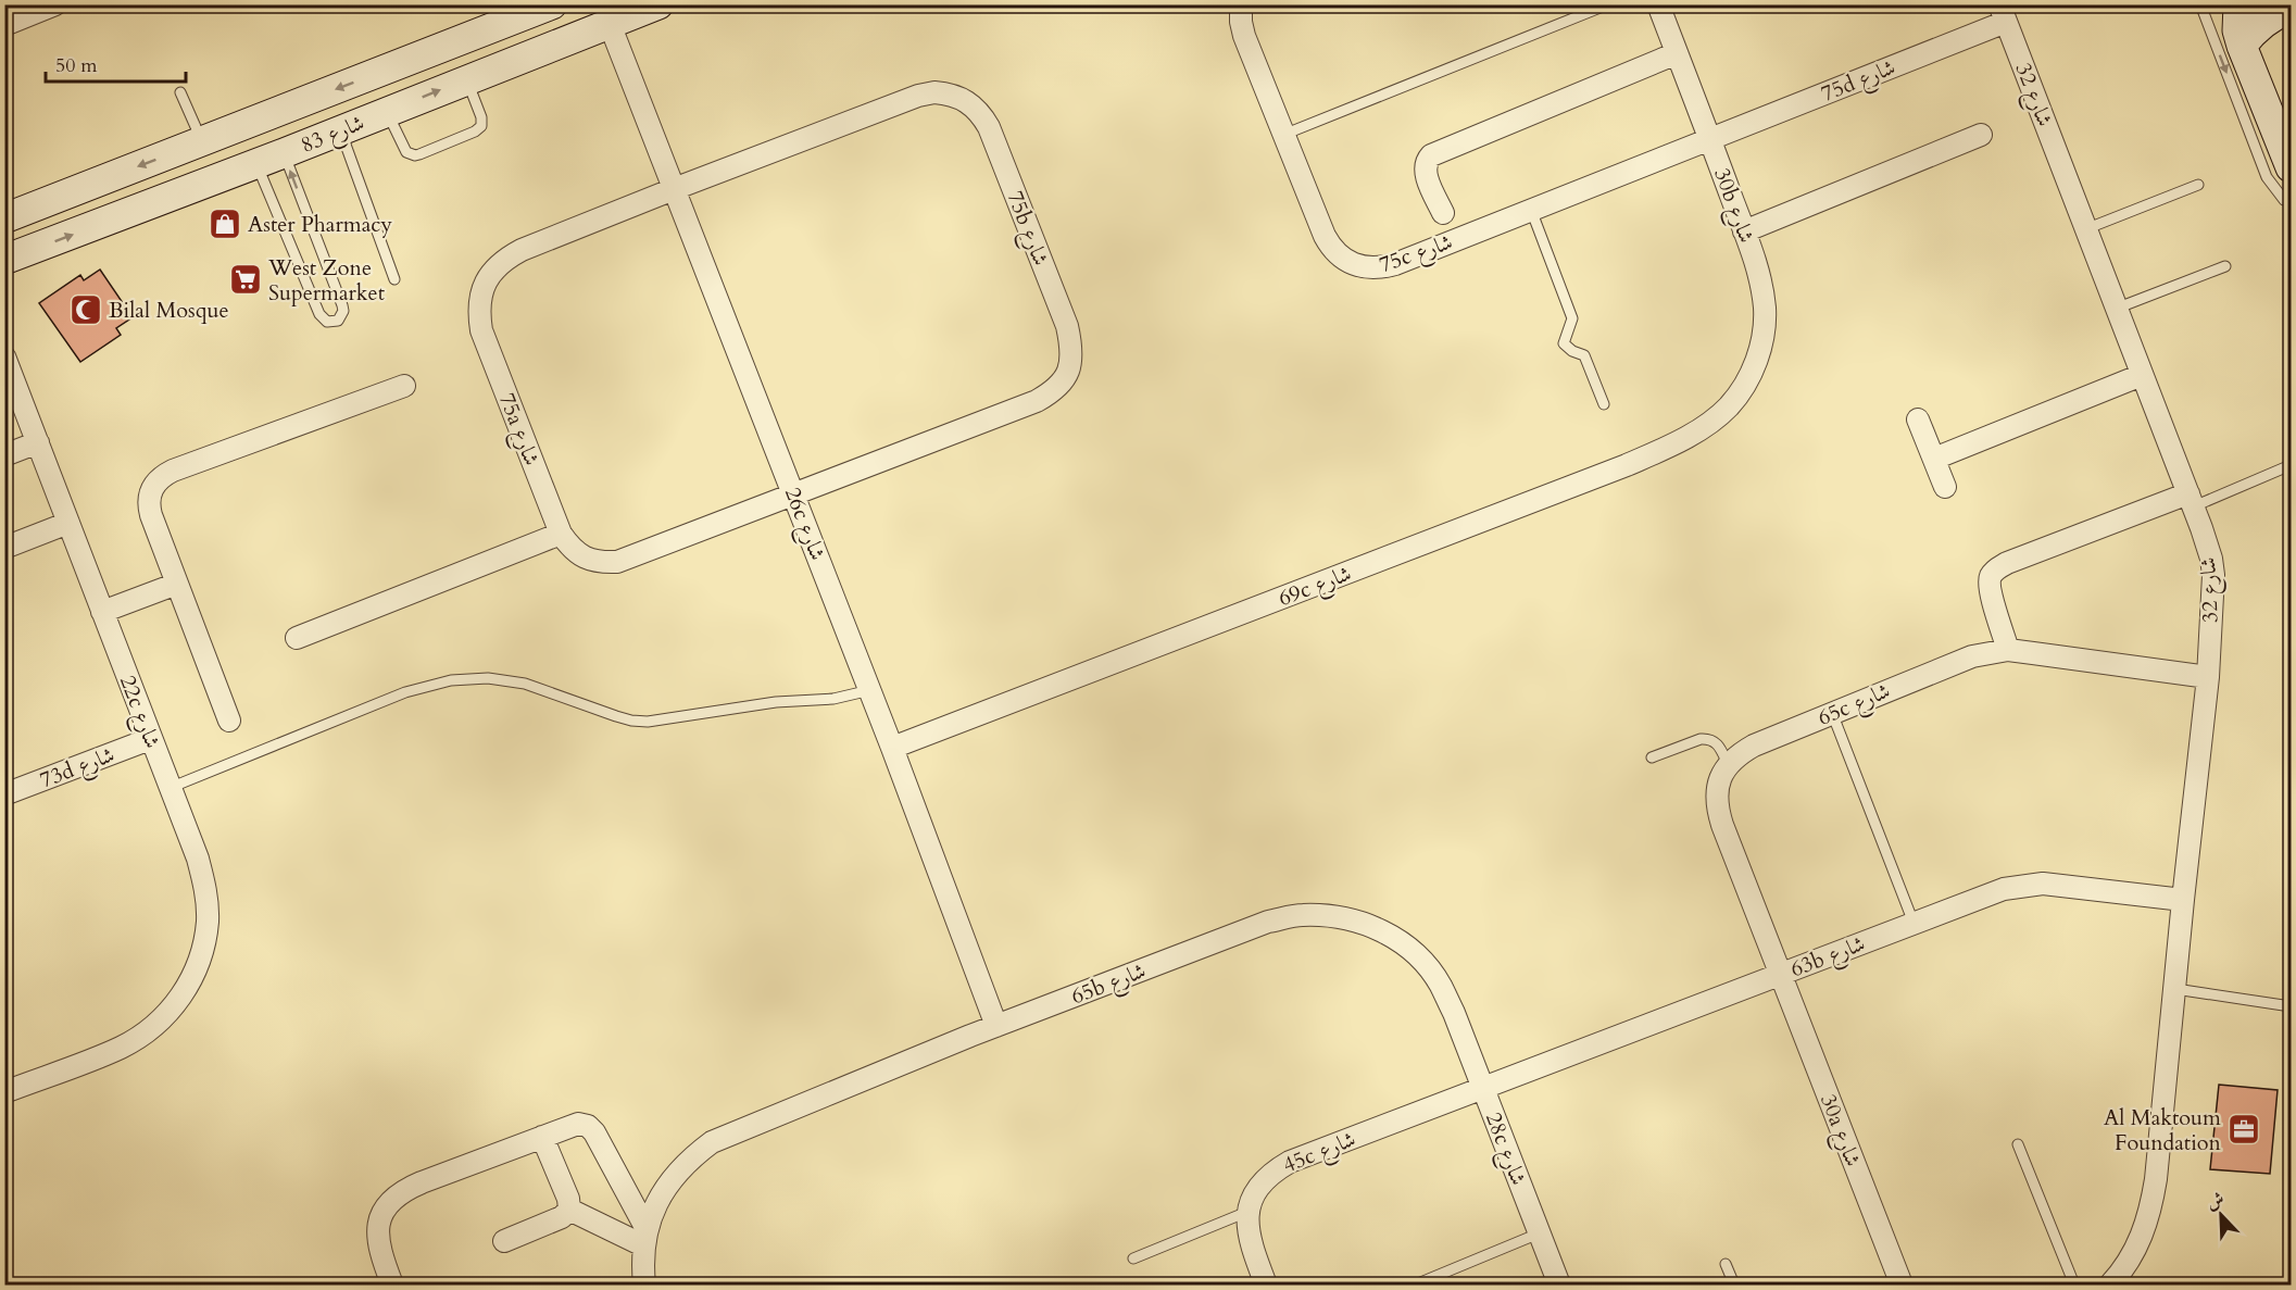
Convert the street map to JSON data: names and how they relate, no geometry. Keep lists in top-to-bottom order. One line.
{"streets":{"street":["75d شارع","شارع 32","شارع 83","30b شارع","75b شارع","75c شارع","75a شارع","26c شارع","69c شارع","65c شارع","22c شارع","73d شارع","63b شارع","65b شارع","30a شارع","28c شارع","45c شارع"]},"crossings":[["75d شارع","شارع 32"],["75d شارع","30b شارع"],["75d شارع","75c شارع"],["شارع 32","65c شارع"],["شارع 32","63b شارع"],["شارع 83","26c شارع"],["30b شارع","75c شارع"],["30b شارع","69c شارع"],["75b شارع","75a شارع"],["75b شارع","26c شارع"],["75a شارع","26c شارع"],["26c شارع","69c شارع"],["26c شارع","65b شارع"],["22c شارع","73d شارع"],["63b شارع","30a شارع"],["63b شارع","28c شارع"],["63b شارع","45c شارع"],["65b شارع","28c شارع"],["28c شارع","45c شارع"]],"places":{"shop":["Aster Pharmacy"],"supermarket":["West Zone Supermarket"],"mosque":["Bilal Mosque"],"office":["Al Maktoum Foundation"]},"scale_bar":"50 m","north":"top left"}
